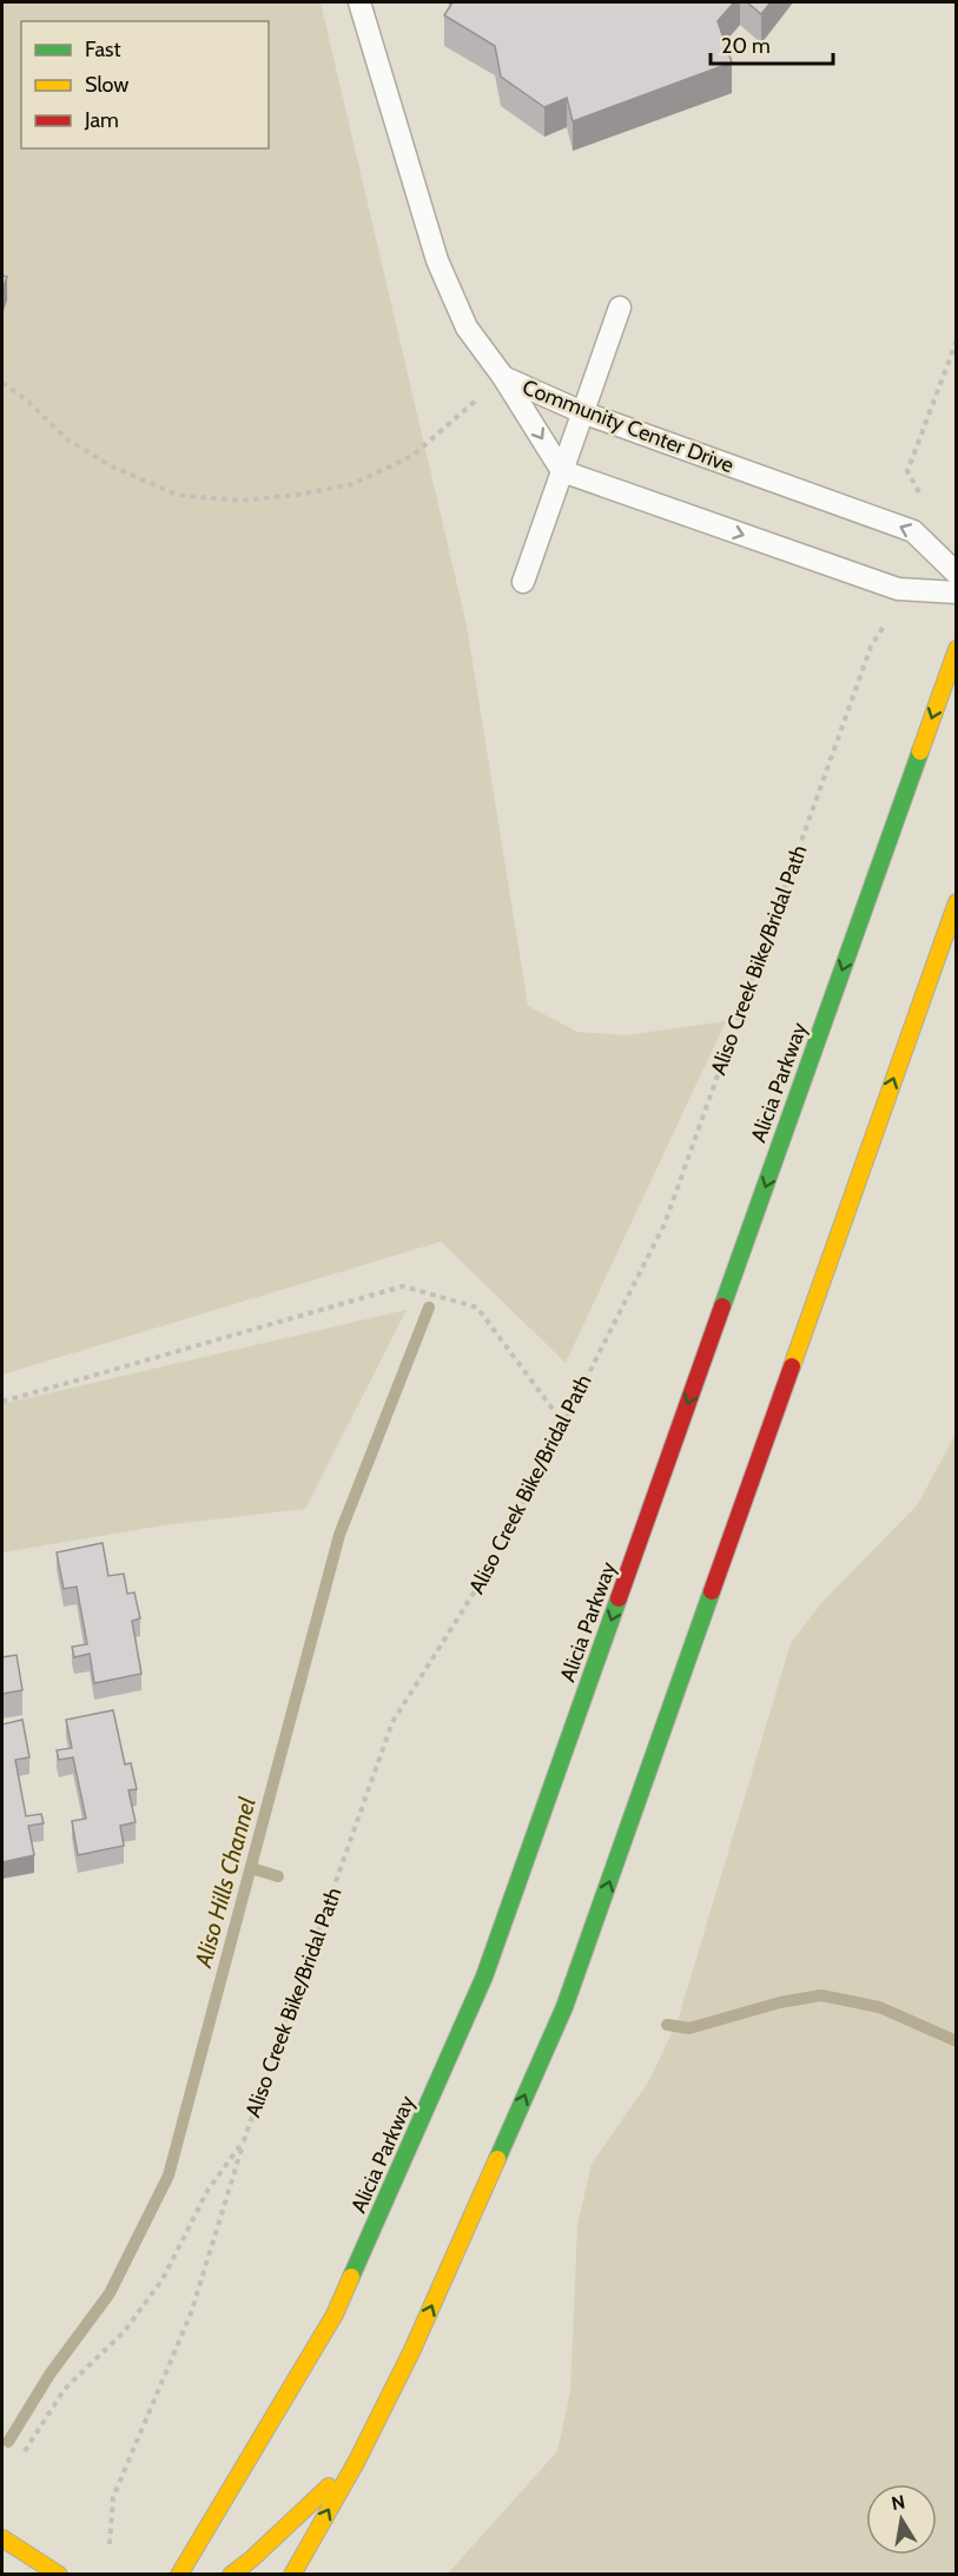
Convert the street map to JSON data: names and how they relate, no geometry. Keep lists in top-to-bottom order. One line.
{"streets":{"main road":["Alicia Parkway"],"lane":["Community Center Drive"],"path":["Aliso Creek Bike/Bridal Path"]},"water":["Aliso Hills Channel"],"legend":["Fast","Slow","Jam"],"scale_bar":"20 m","north":"top"}
